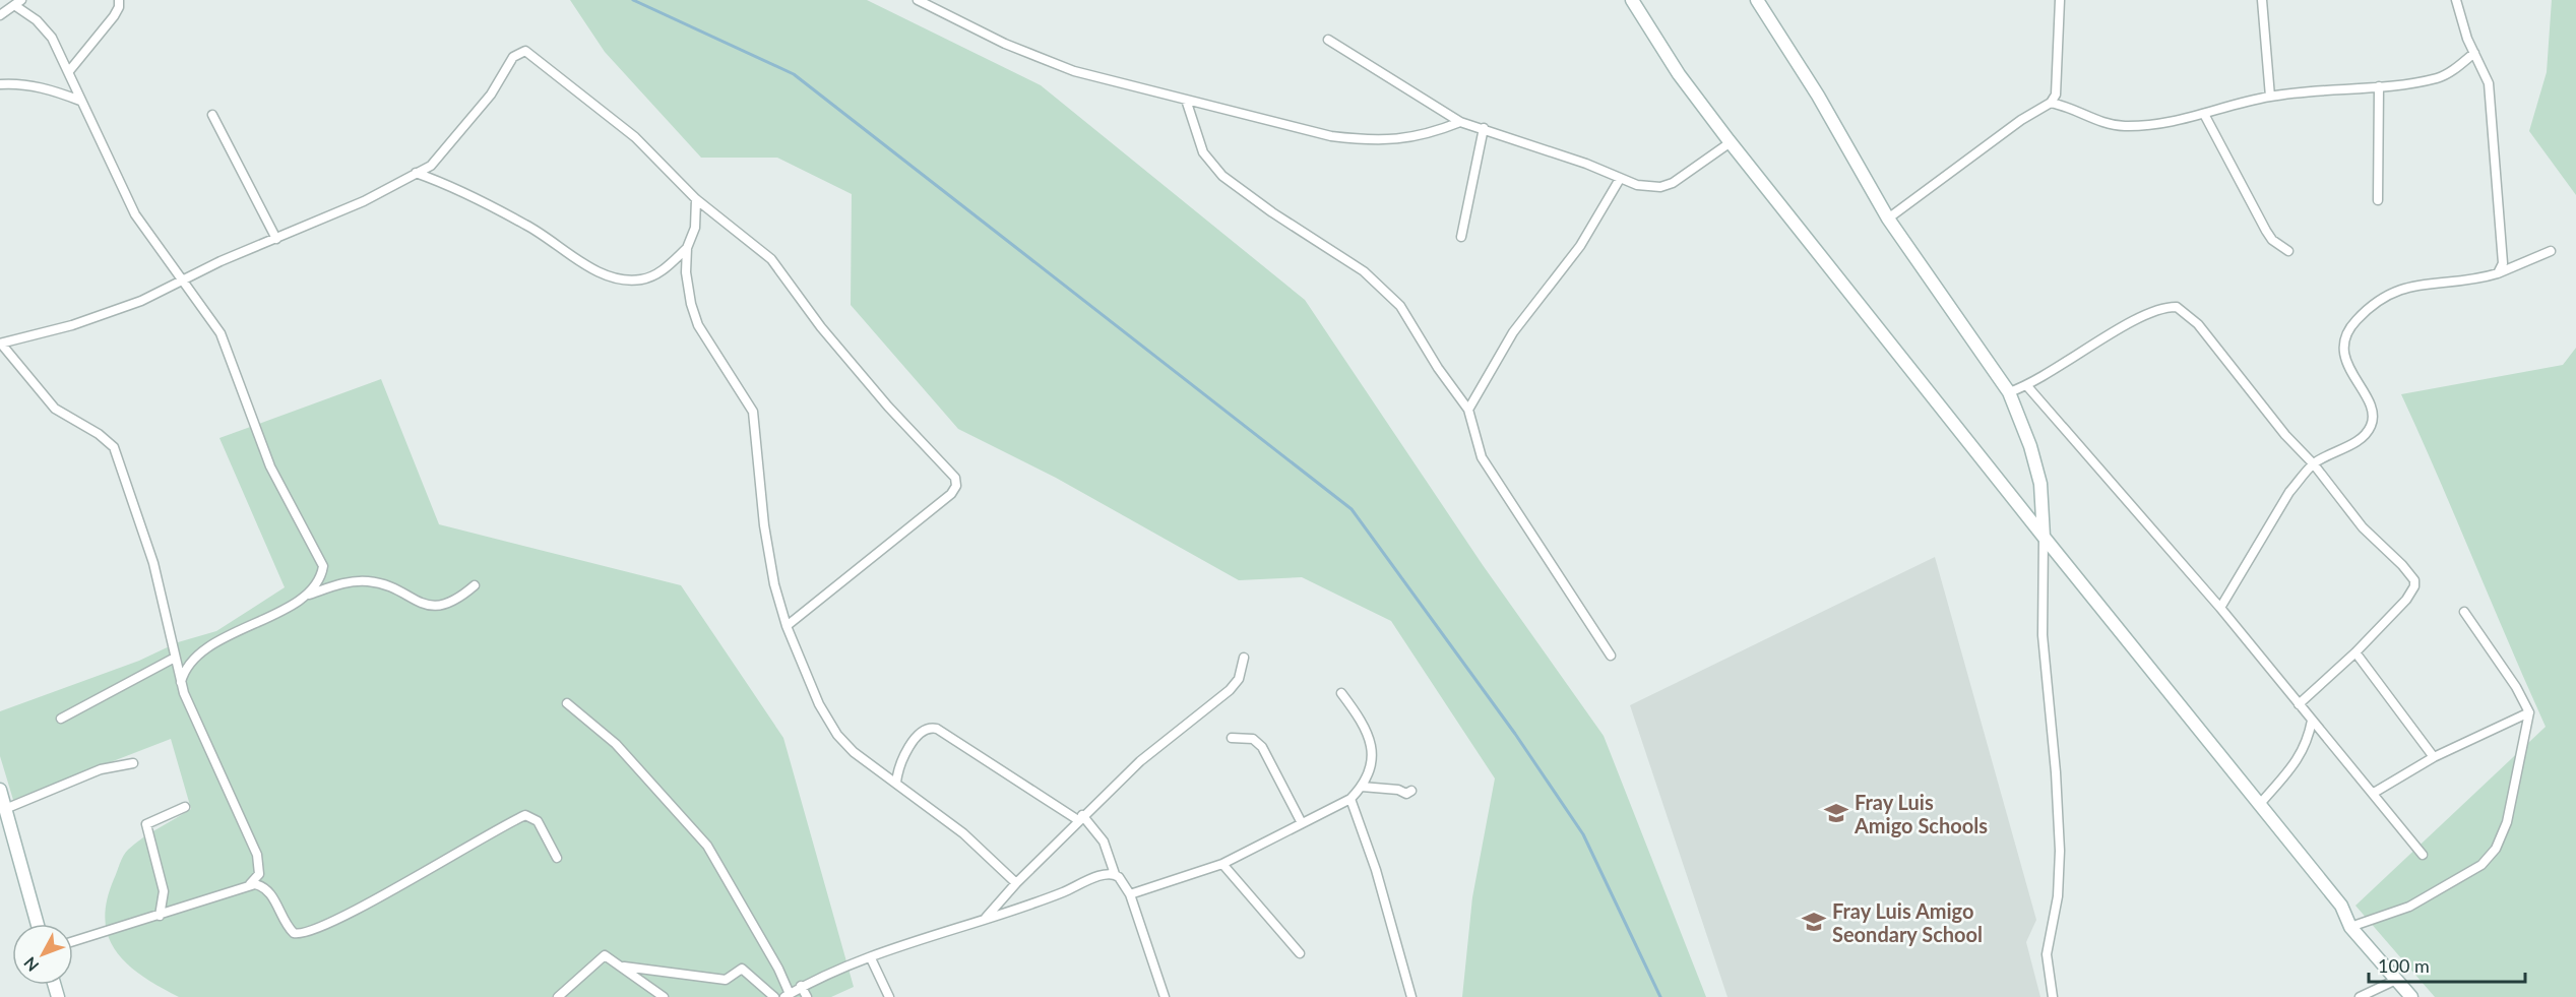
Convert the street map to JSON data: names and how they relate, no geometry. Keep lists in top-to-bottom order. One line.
{"places":{"school or university":["Fray Luis Amigo Schools","Fray Luis Amigo Seondary School"]},"scale_bar":"100 m","north":"bottom left"}
